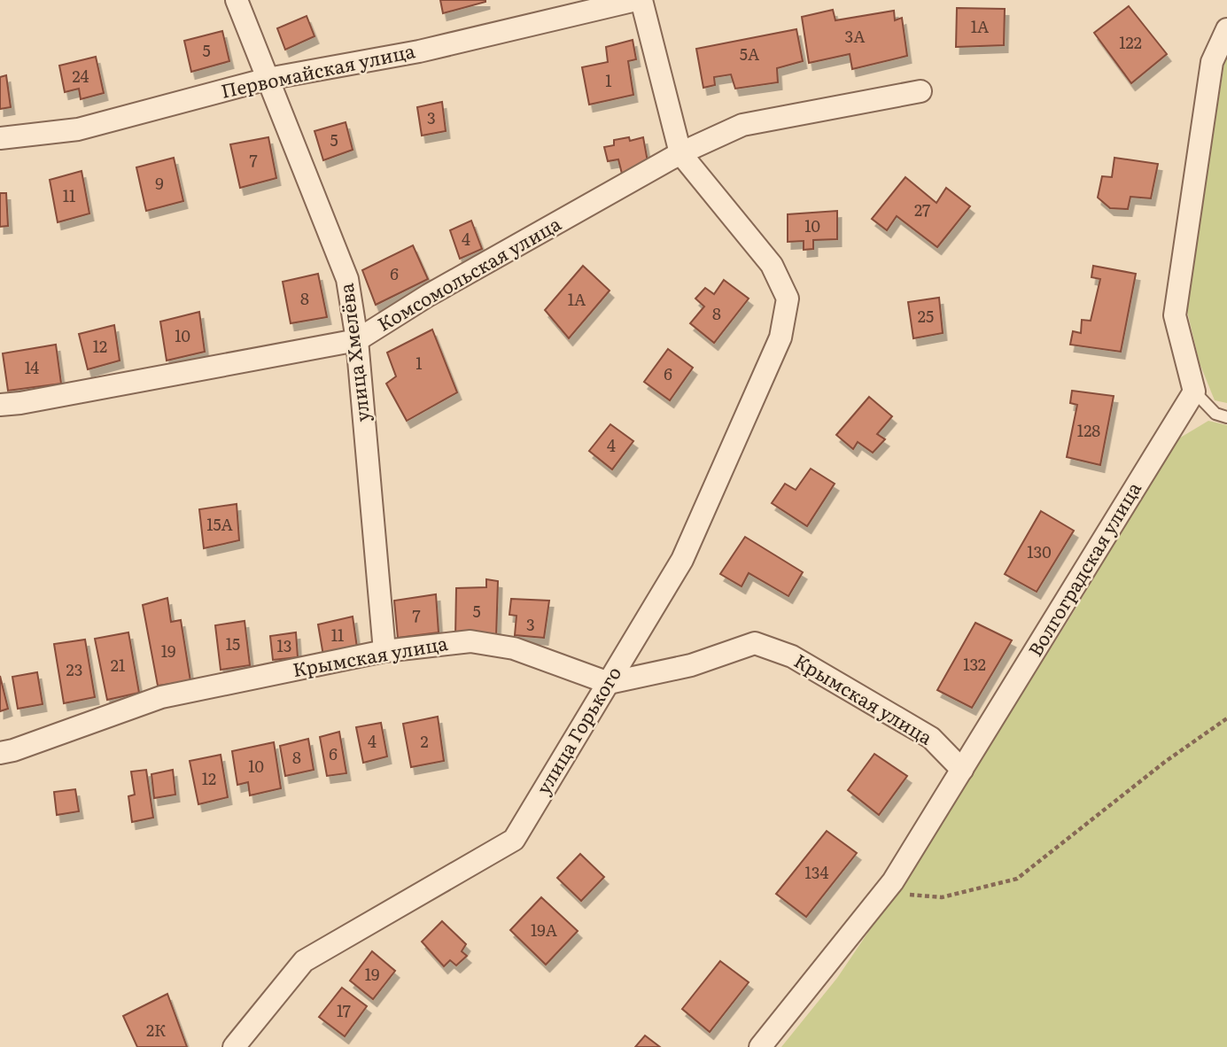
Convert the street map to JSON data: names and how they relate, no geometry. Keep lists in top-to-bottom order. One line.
{"streets":{"street":["Первомайская улица","Комсомольская улица","улица Хмелёва","Волгоградская улица","Крымская улица","улица Горького"]},"crossings":[["Первомайская улица","улица Хмелёва"],["Комсомольская улица","улица Хмелёва"],["Комсомольская улица","улица Горького"],["улица Хмелёва","Крымская улица"],["Волгоградская улица","Крымская улица"],["Крымская улица","улица Горького"]],"house_numbers":["1А","3А","122","5","5А","24","1","3","5","7","9","11","27","10","4","6","8","1А","8","25","10","12","1","14","6","128","4","15А","130","5","7","3","11","15","13","19","132","21","23","4","2","6","8","10","12","134","19А","19","17","2К"]}
